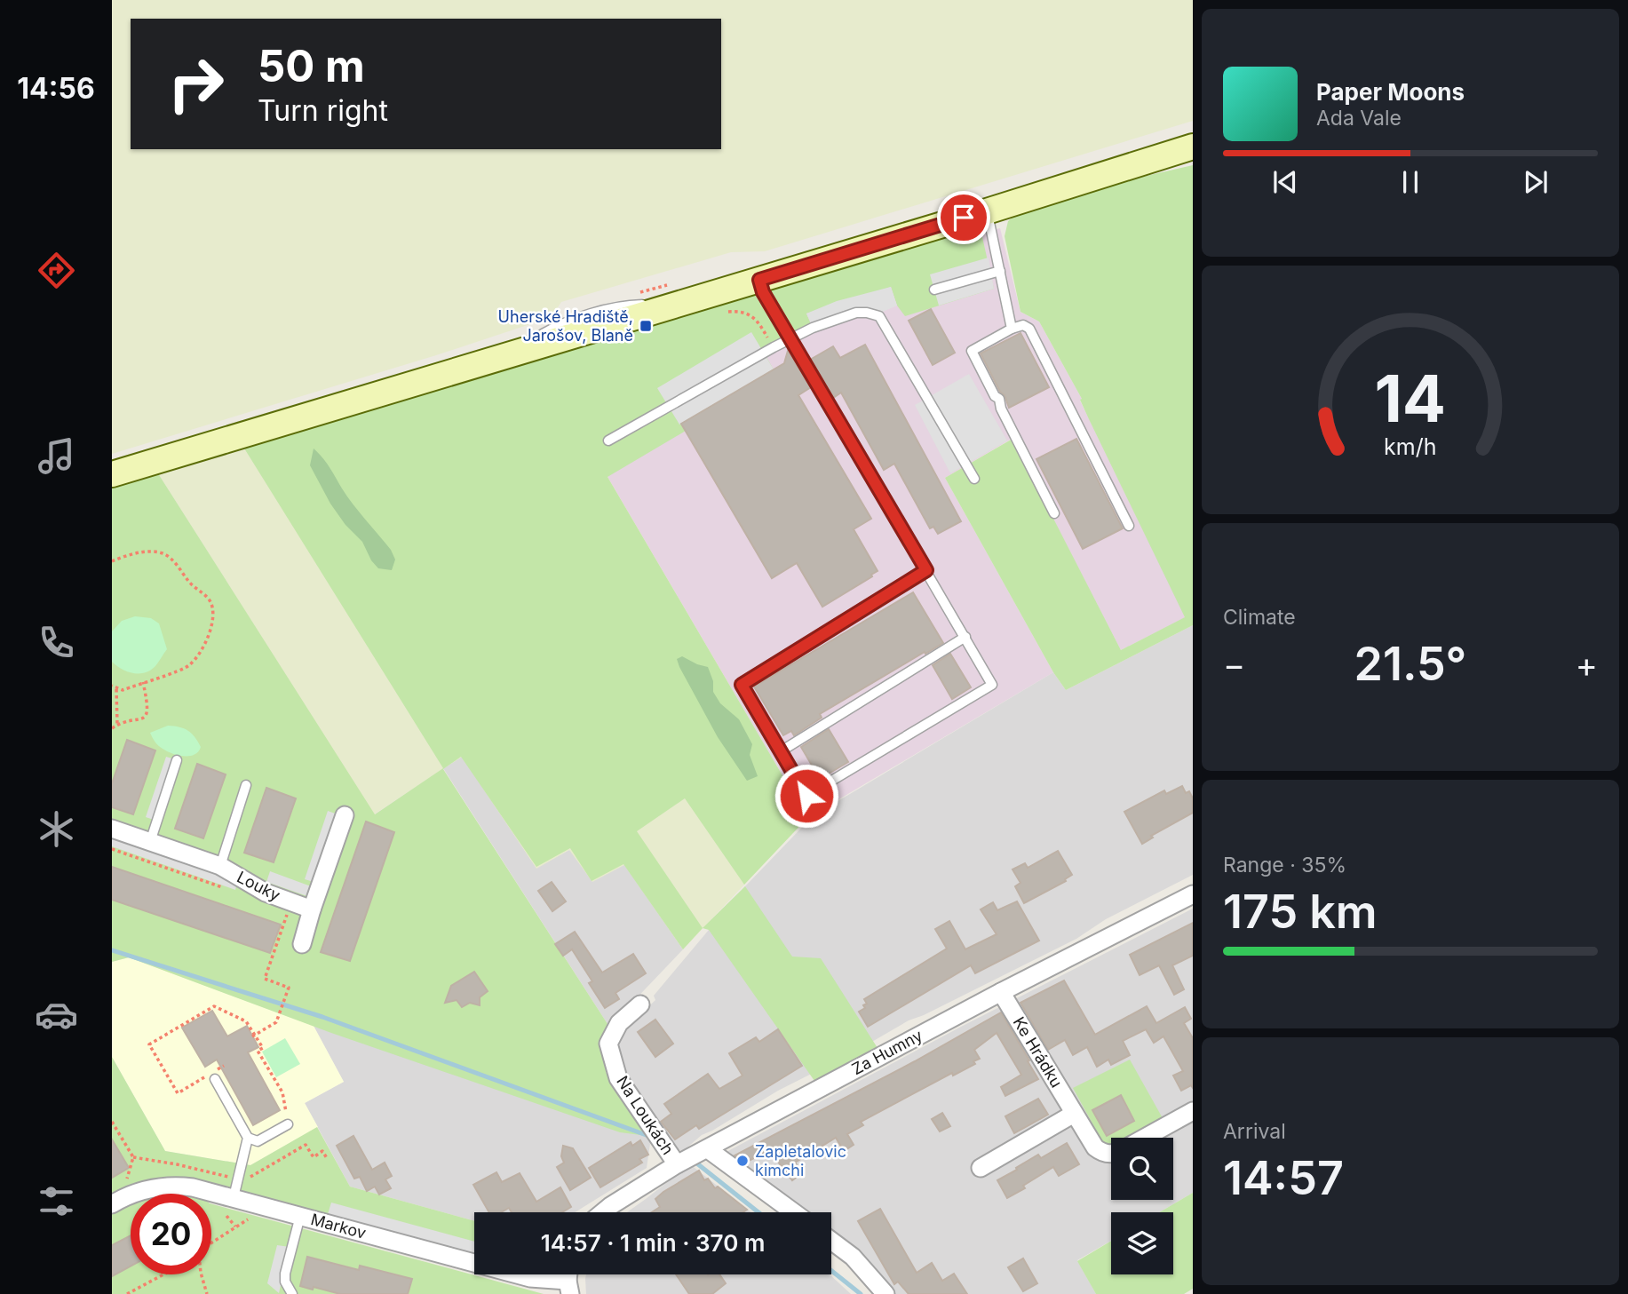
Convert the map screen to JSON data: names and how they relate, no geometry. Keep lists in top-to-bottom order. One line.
{"streets":{"street":["Louky","Za Humny","Ke Hrádku","Na Loukách","Markov"]},"crossings":[["Za Humny","Ke Hrádku"],["Za Humny","Na Loukách"]],"places":{"transit":["Uherské Hradiště, Jarošov, Blaně"],"other":["Zapletalovic kimchi"]},"page":{"tabs":"14:56","turn":["50 m","Turn right"],"song":["Paper Moons","Ada Vale"],"tile":["Climate",["Range · 35%","175 km"],["Arrival","14:57"]],"heat":["−","21.5°","+"],"limit":"20","trip":"14:57 · 1 min · 370 m","gauge":["14","km/h"]}}
